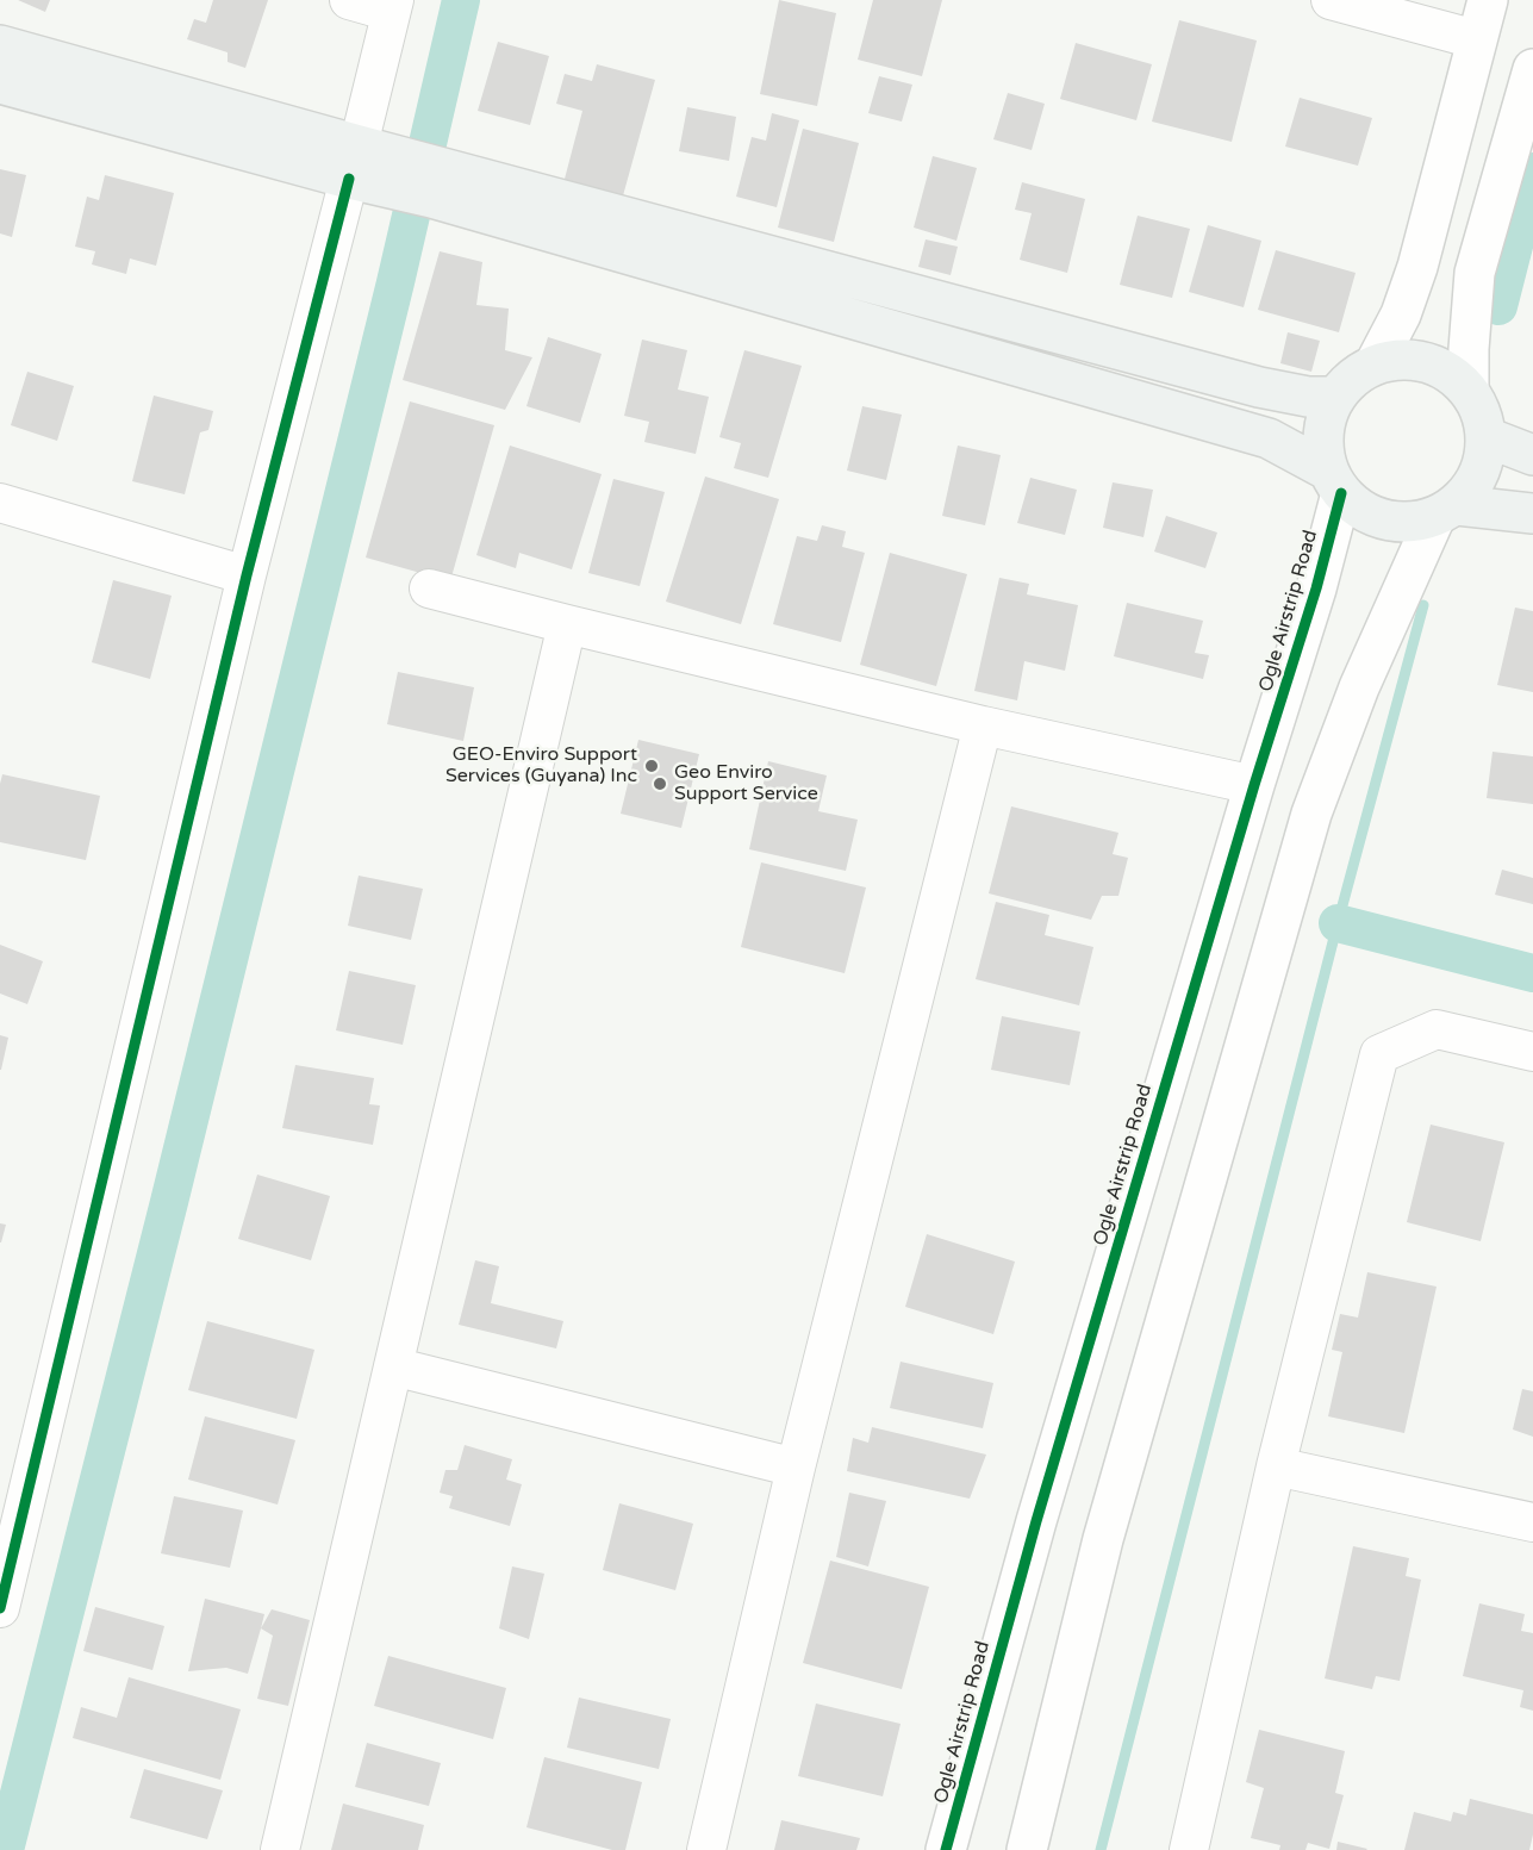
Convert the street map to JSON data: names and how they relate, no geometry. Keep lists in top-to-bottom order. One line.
{"streets":{"street":["Ogle Airstrip Road"]},"places":["GEO-Enviro Support Services (Guyana) Inc","Geo Enviro Support Service"]}
